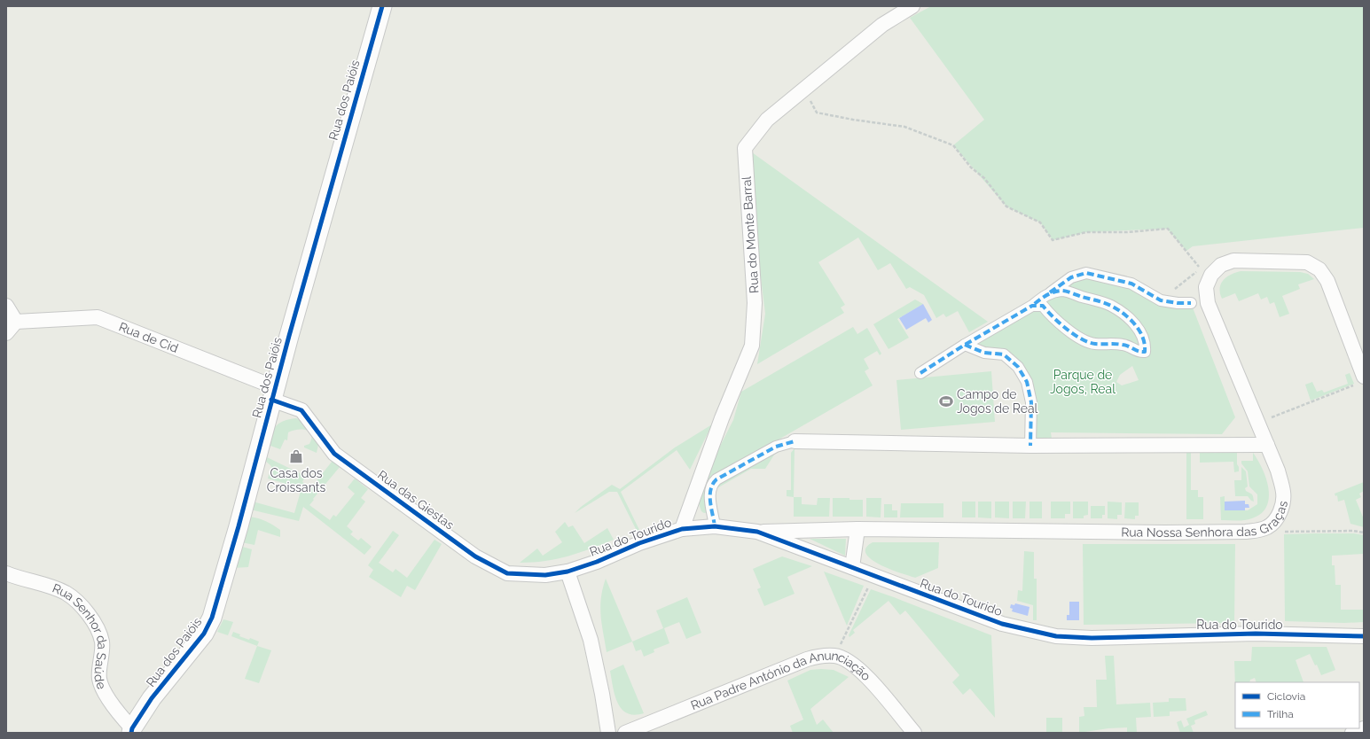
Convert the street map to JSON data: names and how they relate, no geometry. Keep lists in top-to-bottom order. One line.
{"streets":{"street":["Rua dos Paióis","Rua do Monte Barral","Rua de Cid","Rua das Giestas","Rua Nossa Senhora das Graças","Rua do Tourido","Rua Senhor da Saúde","Rua Padre António da Anunciação"]},"crossings":[["Rua dos Paióis","Rua de Cid"],["Rua dos Paióis","Rua das Giestas"],["Rua dos Paióis","Rua Senhor da Saúde"],["Rua do Monte Barral","Rua do Tourido"],["Rua de Cid","Rua das Giestas"],["Rua das Giestas","Rua do Tourido"],["Rua Nossa Senhora das Graças","Rua do Tourido"]],"parks":["Parque de Jogos, Real"],"places":{"sports":["Campo de Jogos de Real"],"shop":["Casa dos Croissants"]},"legend":["Ciclovia","Trilha"]}
